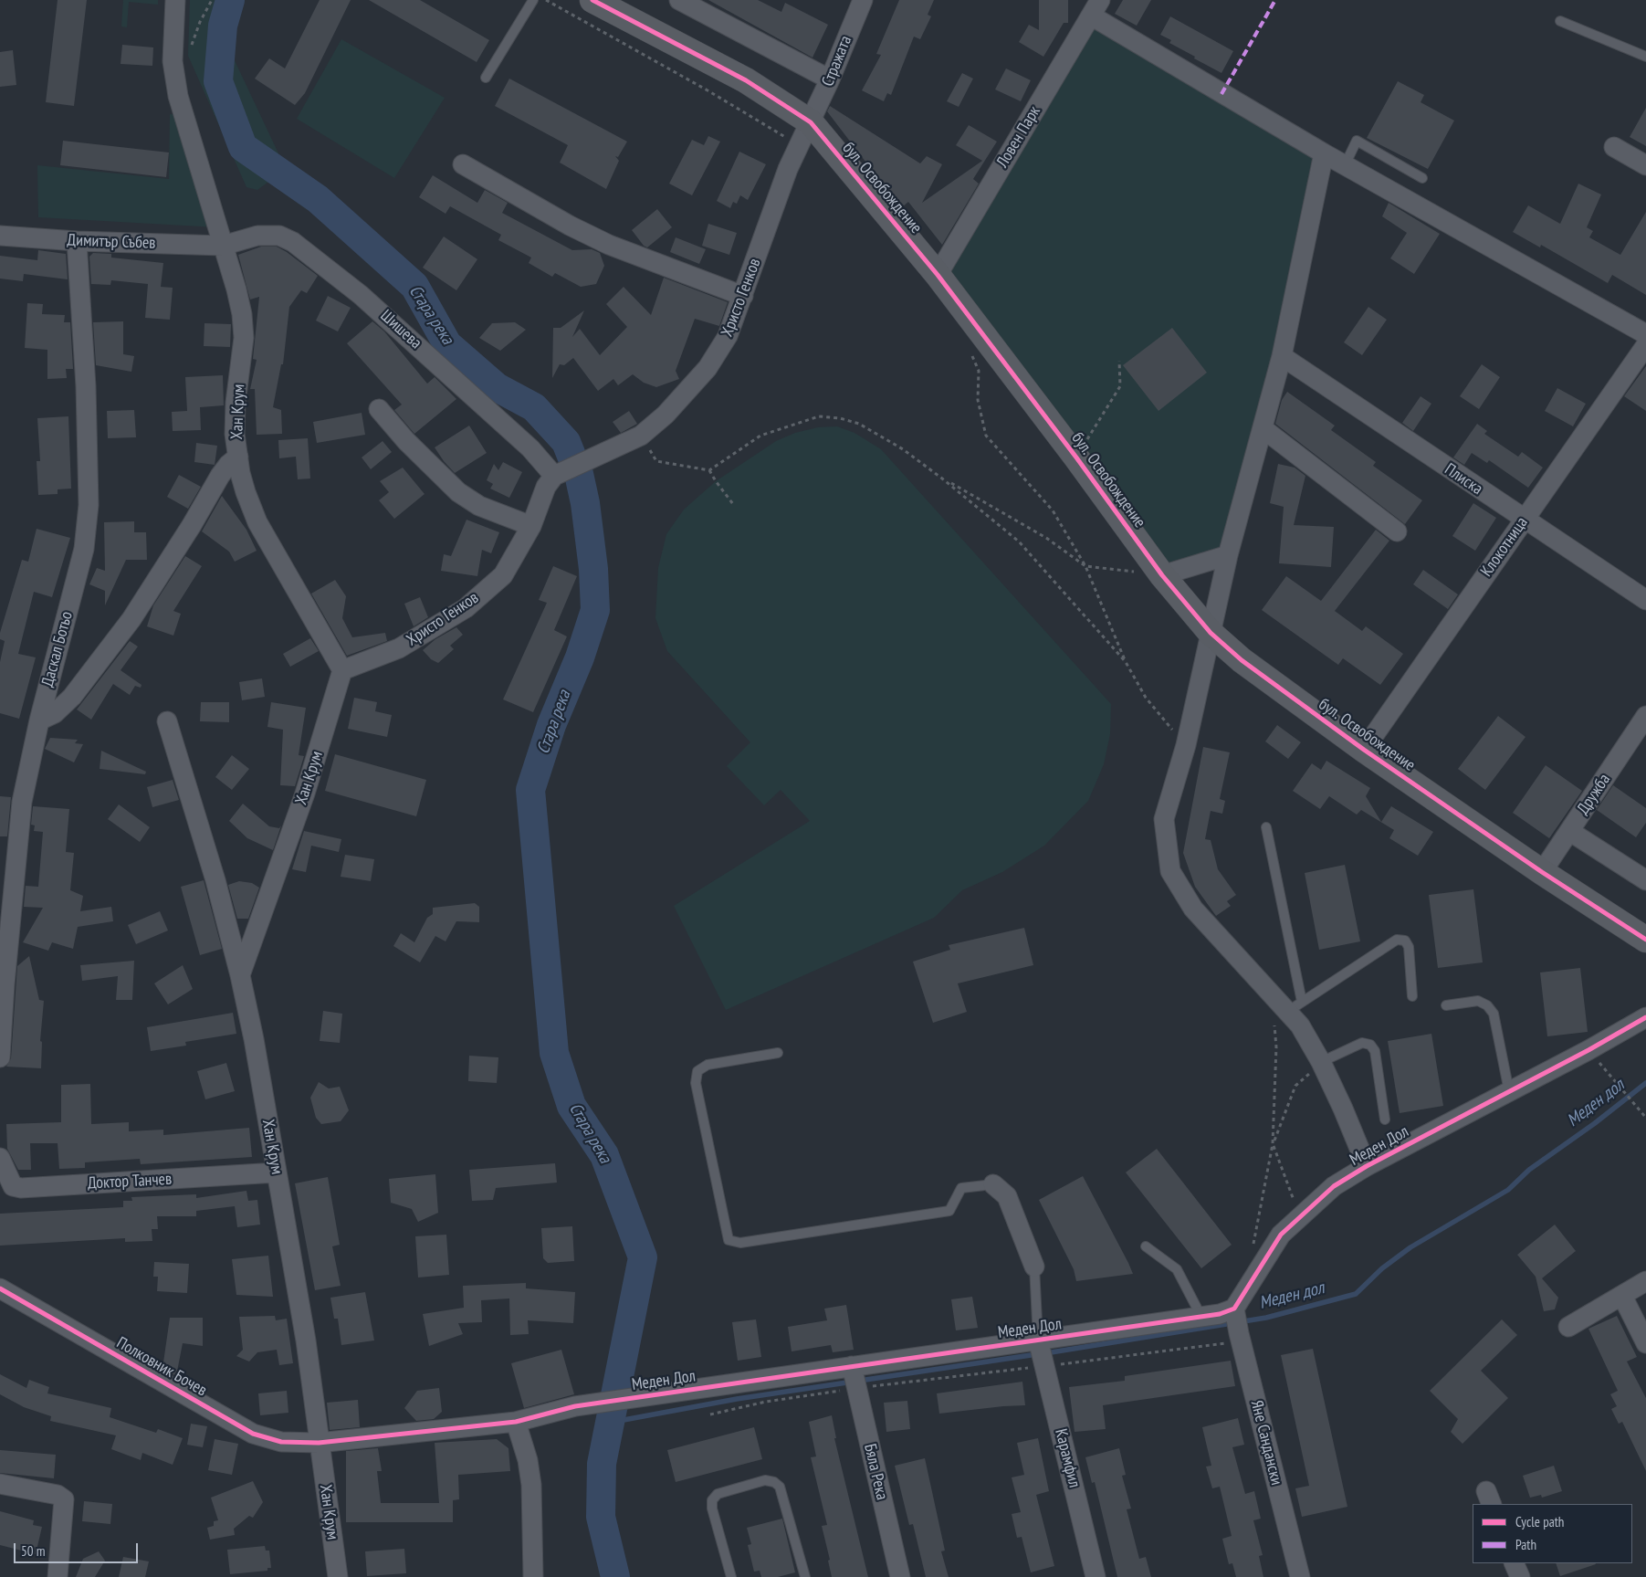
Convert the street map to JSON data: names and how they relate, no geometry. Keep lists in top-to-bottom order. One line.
{"streets":{"main road":["бул. Освобождение"],"street":["Стражата","Ловен Парк","Димитър Събев","Христо Генков","Шишева","Хан Крум","Плиска","Клокотница","Даскал Ботьо","Дружба","Меден Дол","Доктор Танчев","Полковник Бочев","Яне Сандански","Карамфил","Бяла Река"]},"crossings":[["Стражата","бул. Освобождение"],["Стражата","Христо Генков"],["Ловен Парк","бул. Освобождение"],["бул. Освобождение","Христо Генков"],["бул. Освобождение","Клокотница"],["бул. Освобождение","Дружба"],["Димитър Събев","Шишева"],["Димитър Събев","Хан Крум"],["Димитър Събев","Даскал Ботьо"],["Христо Генков","Шишева"],["Христо Генков","Хан Крум"],["Шишева","Хан Крум"],["Хан Крум","Меден Дол"],["Хан Крум","Доктор Танчев"],["Хан Крум","Полковник Бочев"],["Плиска","Клокотница"],["Меден Дол","Полковник Бочев"],["Меден Дол","Яне Сандански"],["Меден Дол","Карамфил"],["Меден Дол","Бяла Река"]],"water":["Стара река","Меден дол"],"legend":["Cycle path","Path"],"scale_bar":"50 m"}
